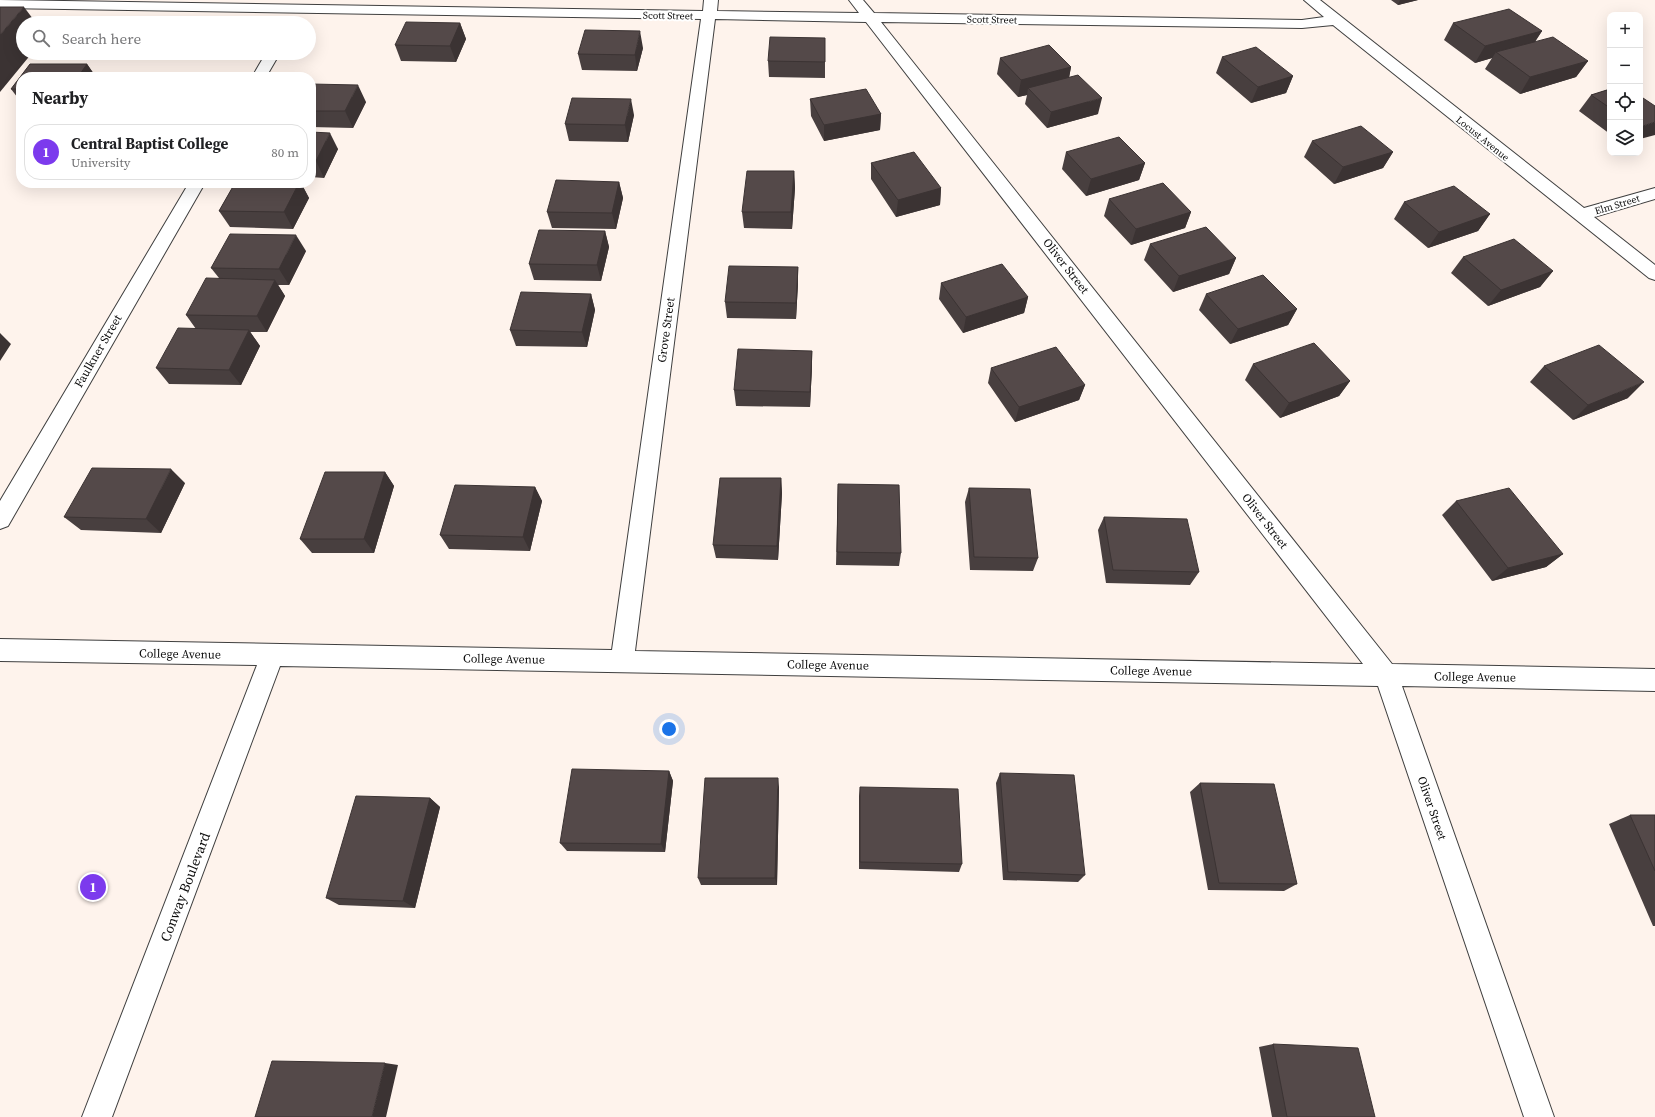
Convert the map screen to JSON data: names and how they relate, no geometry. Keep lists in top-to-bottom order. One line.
{"streets":{"street":["Scott Street","Locust Avenue","Elm Street","Oliver Street","Grove Street","Faulkner Street","College Avenue","Conway Boulevard"]},"crossings":[["Scott Street","Locust Avenue"],["Scott Street","Oliver Street"],["Scott Street","Grove Street"],["Locust Avenue","Elm Street"],["Oliver Street","College Avenue"],["Grove Street","College Avenue"],["College Avenue","Conway Boulevard"]],"page":{"map_buttons":["+","−"],"search":"Search here","heading":"Nearby","list":[{"mark":"1","name":"Central Baptist College","note":"University","value":"80 m"}],"pins":"1"}}
